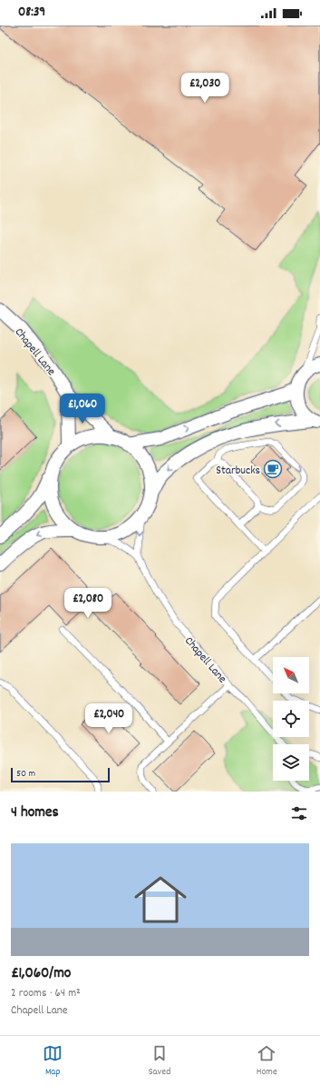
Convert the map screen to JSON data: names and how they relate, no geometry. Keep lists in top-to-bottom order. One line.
{"streets":{"street":["Chapell Lane"]},"places":{"cafe":["Starbucks"]},"scale_bar":"50 m","north":"top left","page":{"status":"08:39","price":["£2,030","£1,060","£2,080","£2,040"],"scale":"50 m","heading":"4 homes","list":[{"name":"£1,060/mo","note":"2 rooms · 64 m² · Chapell Lane"}],"tabs":["Map","Saved","Home"]}}
